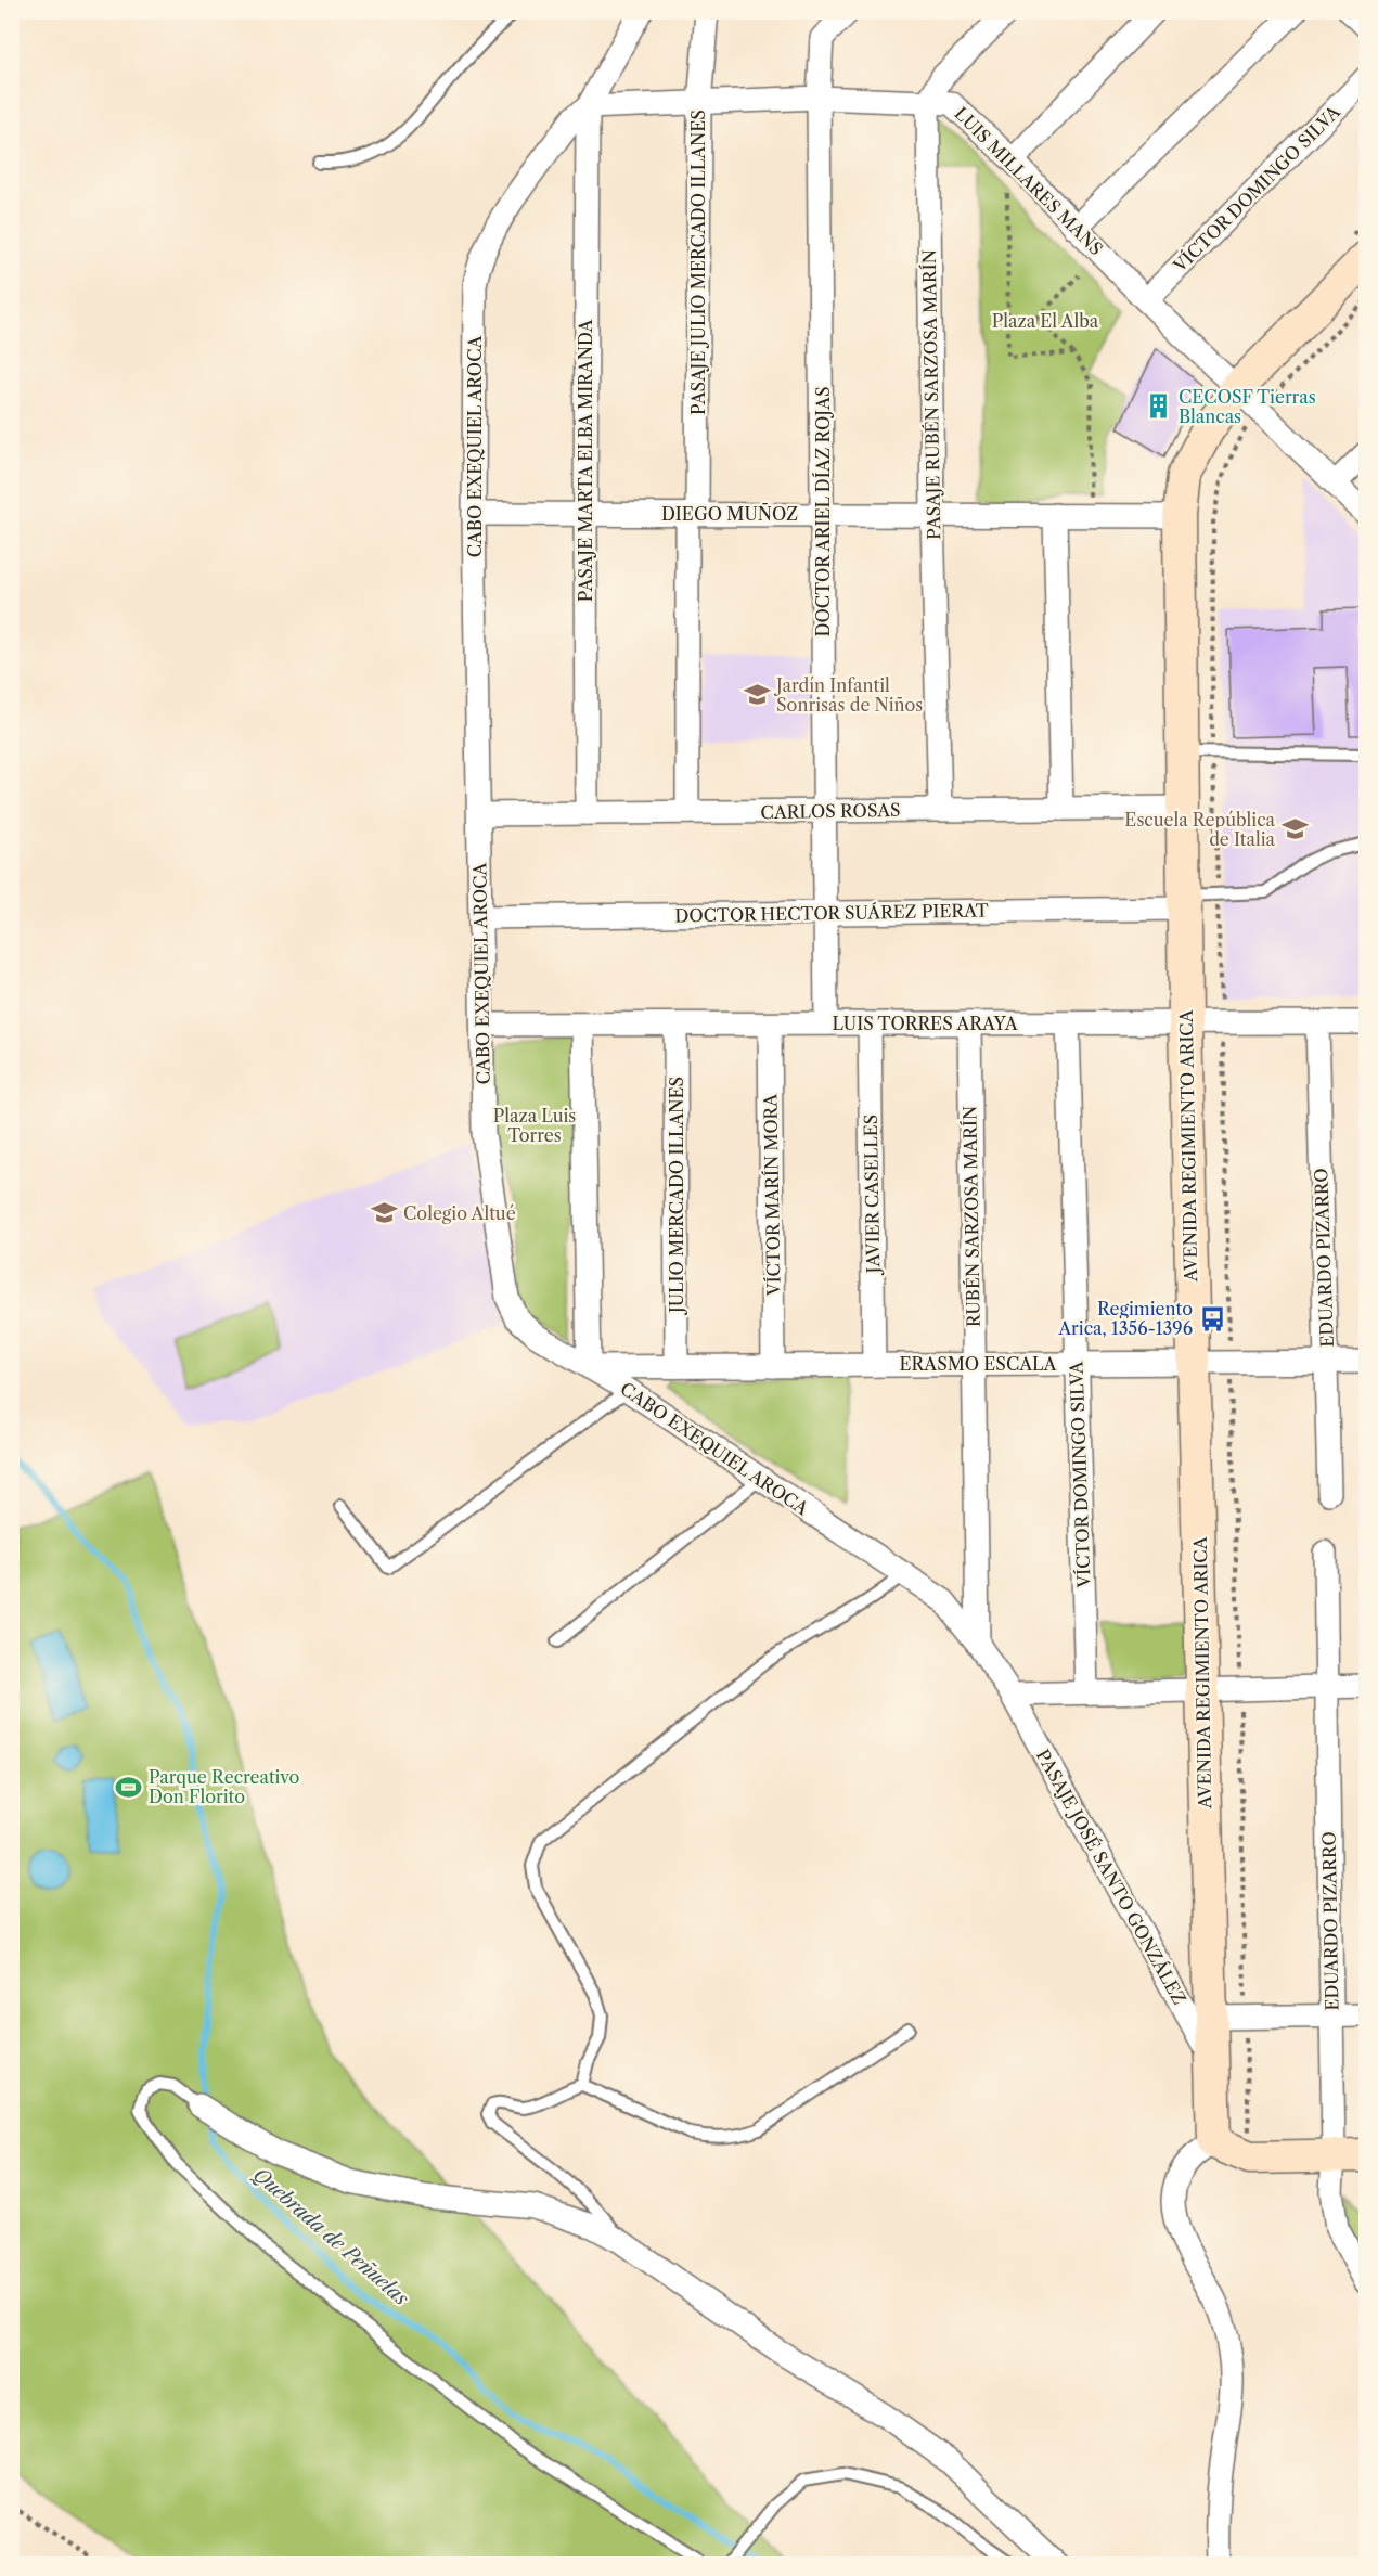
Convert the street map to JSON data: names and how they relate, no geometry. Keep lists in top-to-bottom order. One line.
{"streets":{"street":["LUIS MILLARES MANS","VÍCTOR DOMINGO SILVA","PASAJE JULIO MERCADO ILLANES","PASAJE RUBÉN SARZOSA MARÍN","CABO EXEQUIEL AROCA","PASAJE MARTA ELBA MIRANDA","DOCTOR ARIEL DÍAZ ROJAS","DIEGO MUÑOZ","CARLOS ROSAS","DOCTOR HECTOR SUÁREZ PIERAT","LUIS TORRES ARAYA","AVENIDA REGIMIENTO ARICA","JAVIER CASELLES","JULIO MERCADO ILLANES","VÍCTOR MARÍN MORA","RUBÉN SARZOSA MARÍN","EDUARDO PIZARRO","ERASMO ESCALA","PASAJE JOSÉ SANTO GONZÁLEZ"]},"crossings":[["LUIS MILLARES MANS","VÍCTOR DOMINGO SILVA"],["LUIS MILLARES MANS","PASAJE JULIO MERCADO ILLANES"],["LUIS MILLARES MANS","PASAJE RUBÉN SARZOSA MARÍN"],["LUIS MILLARES MANS","CABO EXEQUIEL AROCA"],["LUIS MILLARES MANS","PASAJE MARTA ELBA MIRANDA"],["LUIS MILLARES MANS","DOCTOR ARIEL DÍAZ ROJAS"],["LUIS MILLARES MANS","AVENIDA REGIMIENTO ARICA"],["VÍCTOR DOMINGO SILVA","LUIS TORRES ARAYA"],["VÍCTOR DOMINGO SILVA","ERASMO ESCALA"],["PASAJE JULIO MERCADO ILLANES","DIEGO MUÑOZ"],["PASAJE JULIO MERCADO ILLANES","CARLOS ROSAS"],["PASAJE RUBÉN SARZOSA MARÍN","DIEGO MUÑOZ"],["PASAJE RUBÉN SARZOSA MARÍN","CARLOS ROSAS"],["CABO EXEQUIEL AROCA","PASAJE MARTA ELBA MIRANDA"],["CABO EXEQUIEL AROCA","DIEGO MUÑOZ"],["CABO EXEQUIEL AROCA","CARLOS ROSAS"],["CABO EXEQUIEL AROCA","DOCTOR HECTOR SUÁREZ PIERAT"],["CABO EXEQUIEL AROCA","LUIS TORRES ARAYA"],["CABO EXEQUIEL AROCA","RUBÉN SARZOSA MARÍN"],["CABO EXEQUIEL AROCA","ERASMO ESCALA"],["CABO EXEQUIEL AROCA","PASAJE JOSÉ SANTO GONZÁLEZ"],["PASAJE MARTA ELBA MIRANDA","DIEGO MUÑOZ"],["PASAJE MARTA ELBA MIRANDA","CARLOS ROSAS"],["DOCTOR ARIEL DÍAZ ROJAS","DIEGO MUÑOZ"],["DOCTOR ARIEL DÍAZ ROJAS","CARLOS ROSAS"],["DOCTOR ARIEL DÍAZ ROJAS","DOCTOR HECTOR SUÁREZ PIERAT"],["DOCTOR ARIEL DÍAZ ROJAS","LUIS TORRES ARAYA"],["DIEGO MUÑOZ","AVENIDA REGIMIENTO ARICA"],["CARLOS ROSAS","AVENIDA REGIMIENTO ARICA"],["DOCTOR HECTOR SUÁREZ PIERAT","AVENIDA REGIMIENTO ARICA"],["LUIS TORRES ARAYA","AVENIDA REGIMIENTO ARICA"],["LUIS TORRES ARAYA","JAVIER CASELLES"],["LUIS TORRES ARAYA","JULIO MERCADO ILLANES"],["LUIS TORRES ARAYA","VÍCTOR MARÍN MORA"],["LUIS TORRES ARAYA","RUBÉN SARZOSA MARÍN"],["LUIS TORRES ARAYA","EDUARDO PIZARRO"],["AVENIDA REGIMIENTO ARICA","ERASMO ESCALA"],["AVENIDA REGIMIENTO ARICA","PASAJE JOSÉ SANTO GONZÁLEZ"],["JAVIER CASELLES","ERASMO ESCALA"],["JULIO MERCADO ILLANES","ERASMO ESCALA"],["VÍCTOR MARÍN MORA","ERASMO ESCALA"],["RUBÉN SARZOSA MARÍN","ERASMO ESCALA"],["EDUARDO PIZARRO","ERASMO ESCALA"]],"water":["Quebrada de Peñuelas"],"parks":["Plaza El Alba","Plaza Luis Torres"],"places":{"building":["CECOSF Tierras Blancas"],"school or university":["Jardín Infantil Sonrisas de Niños","Escuela República de Italia","Colegio Altué"],"bus stop":["Regimiento Arica, 1356-1396"],"sports":["Parque Recreativo Don Florito"]}}
